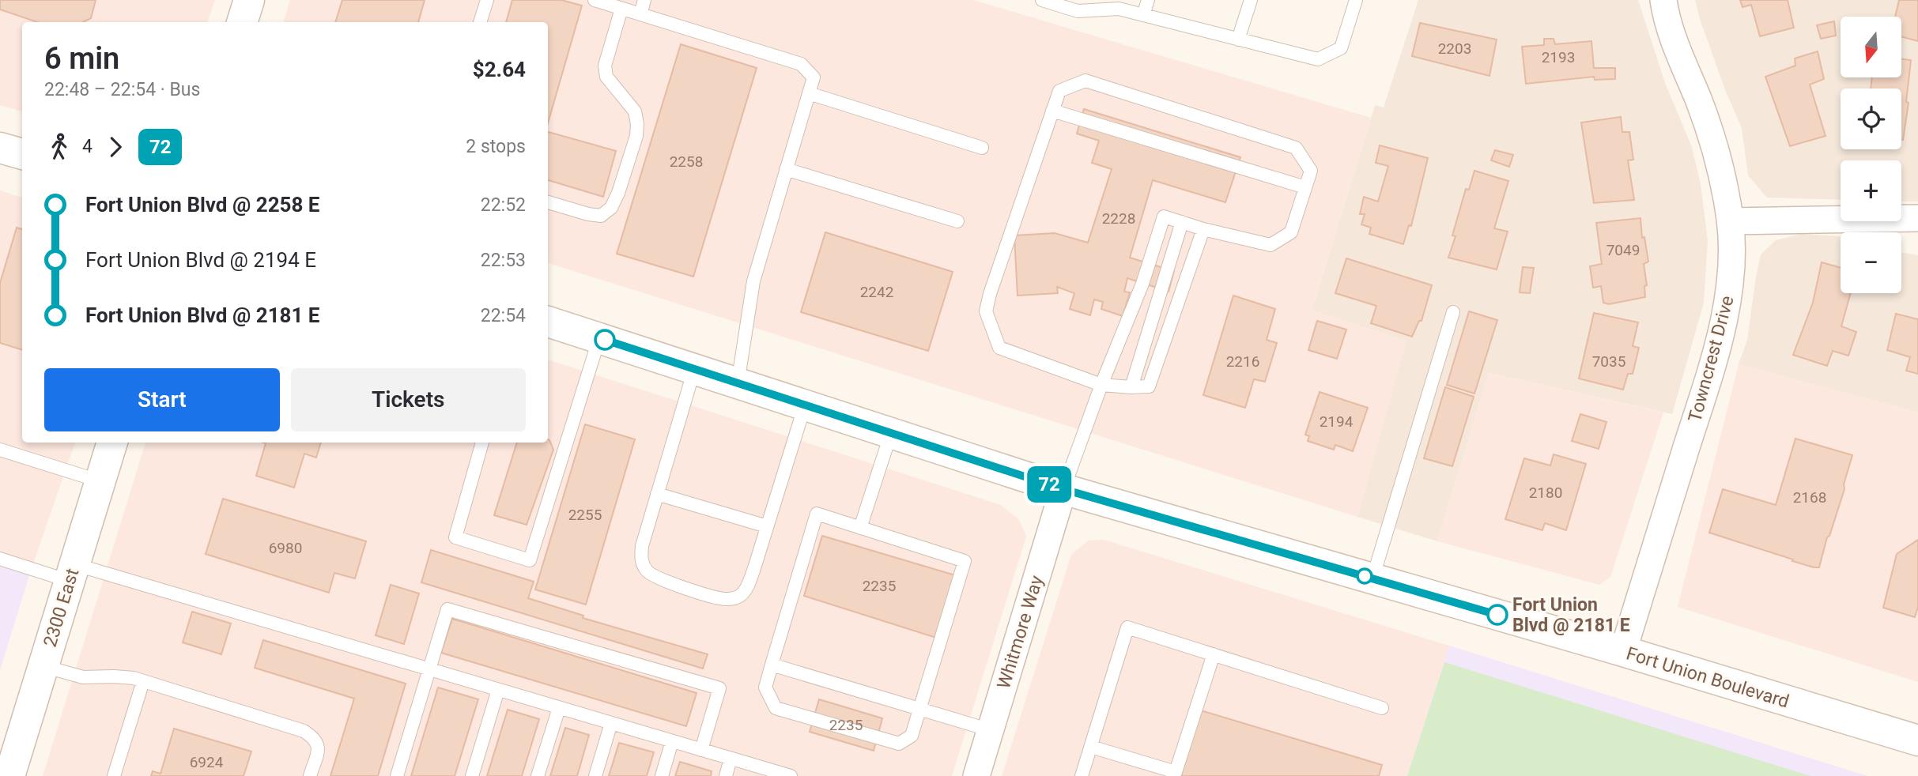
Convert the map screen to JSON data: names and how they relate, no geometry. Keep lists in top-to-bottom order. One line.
{"streets":{"main road":["2300 East","Fort Union Boulevard"],"street":["Towncrest Drive","Whitmore Way"]},"crossings":[["Towncrest Drive","Fort Union Boulevard"],["Whitmore Way","Fort Union Boulevard"]],"places":["Fort Union Blvd @ 2181 E"],"lines":["bus line 72"],"house_numbers":["2203","2193","2258","2228","7049","2242","2216","7035","2194","2180","2168","2255","6980","2235","2235","6924"],"north":"bottom","page":{"on_map":"72","map_buttons":["+","−"],"heading":["6 min","22:48 – 22:54 · Bus","$2.64"],"legs":["4","72","2 stops"],"list":[{"name":"Fort Union Blvd @ 2258 E","value":"22:52"},{"name":"Fort Union Blvd @ 2194 E","value":"22:53"},{"name":"Fort Union Blvd @ 2181 E","value":"22:54"}],"buttons":["Start","Tickets"]}}
